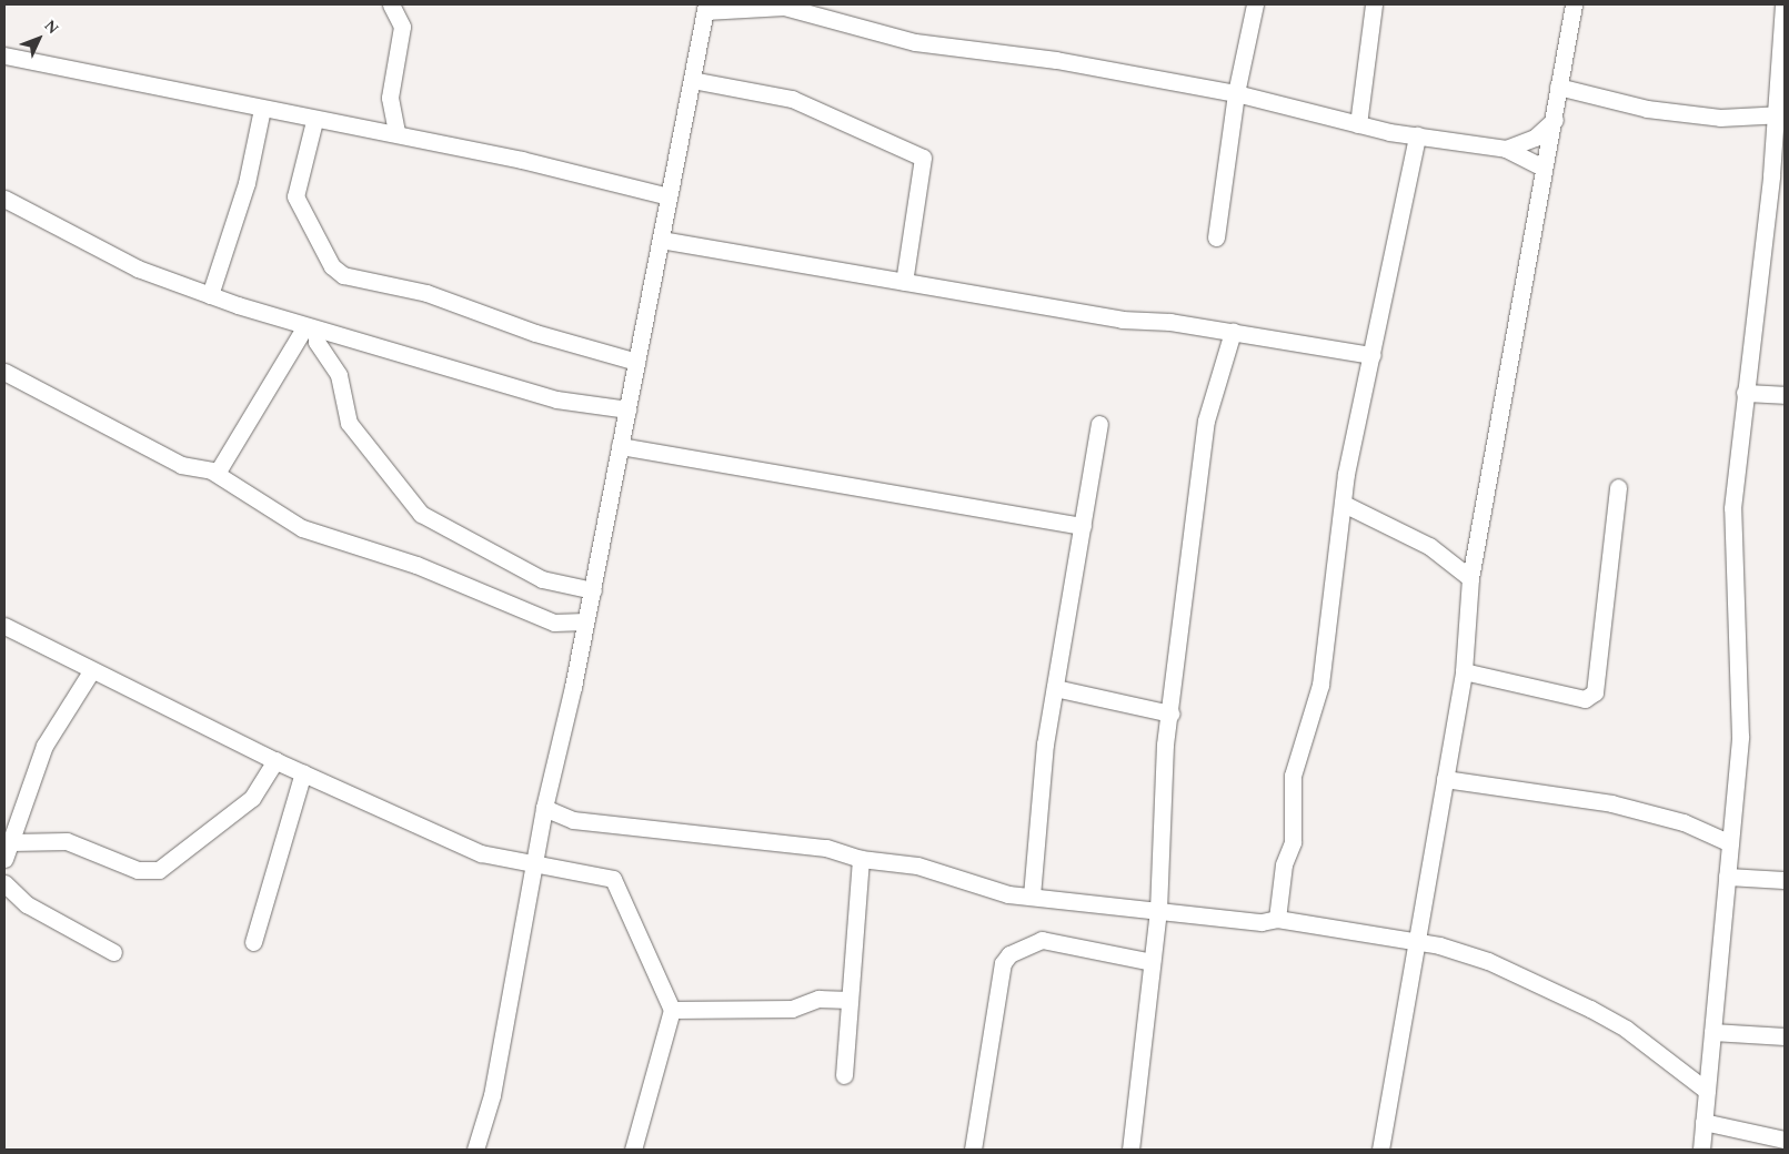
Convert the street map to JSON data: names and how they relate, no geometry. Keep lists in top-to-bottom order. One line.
{"north":"top right"}
